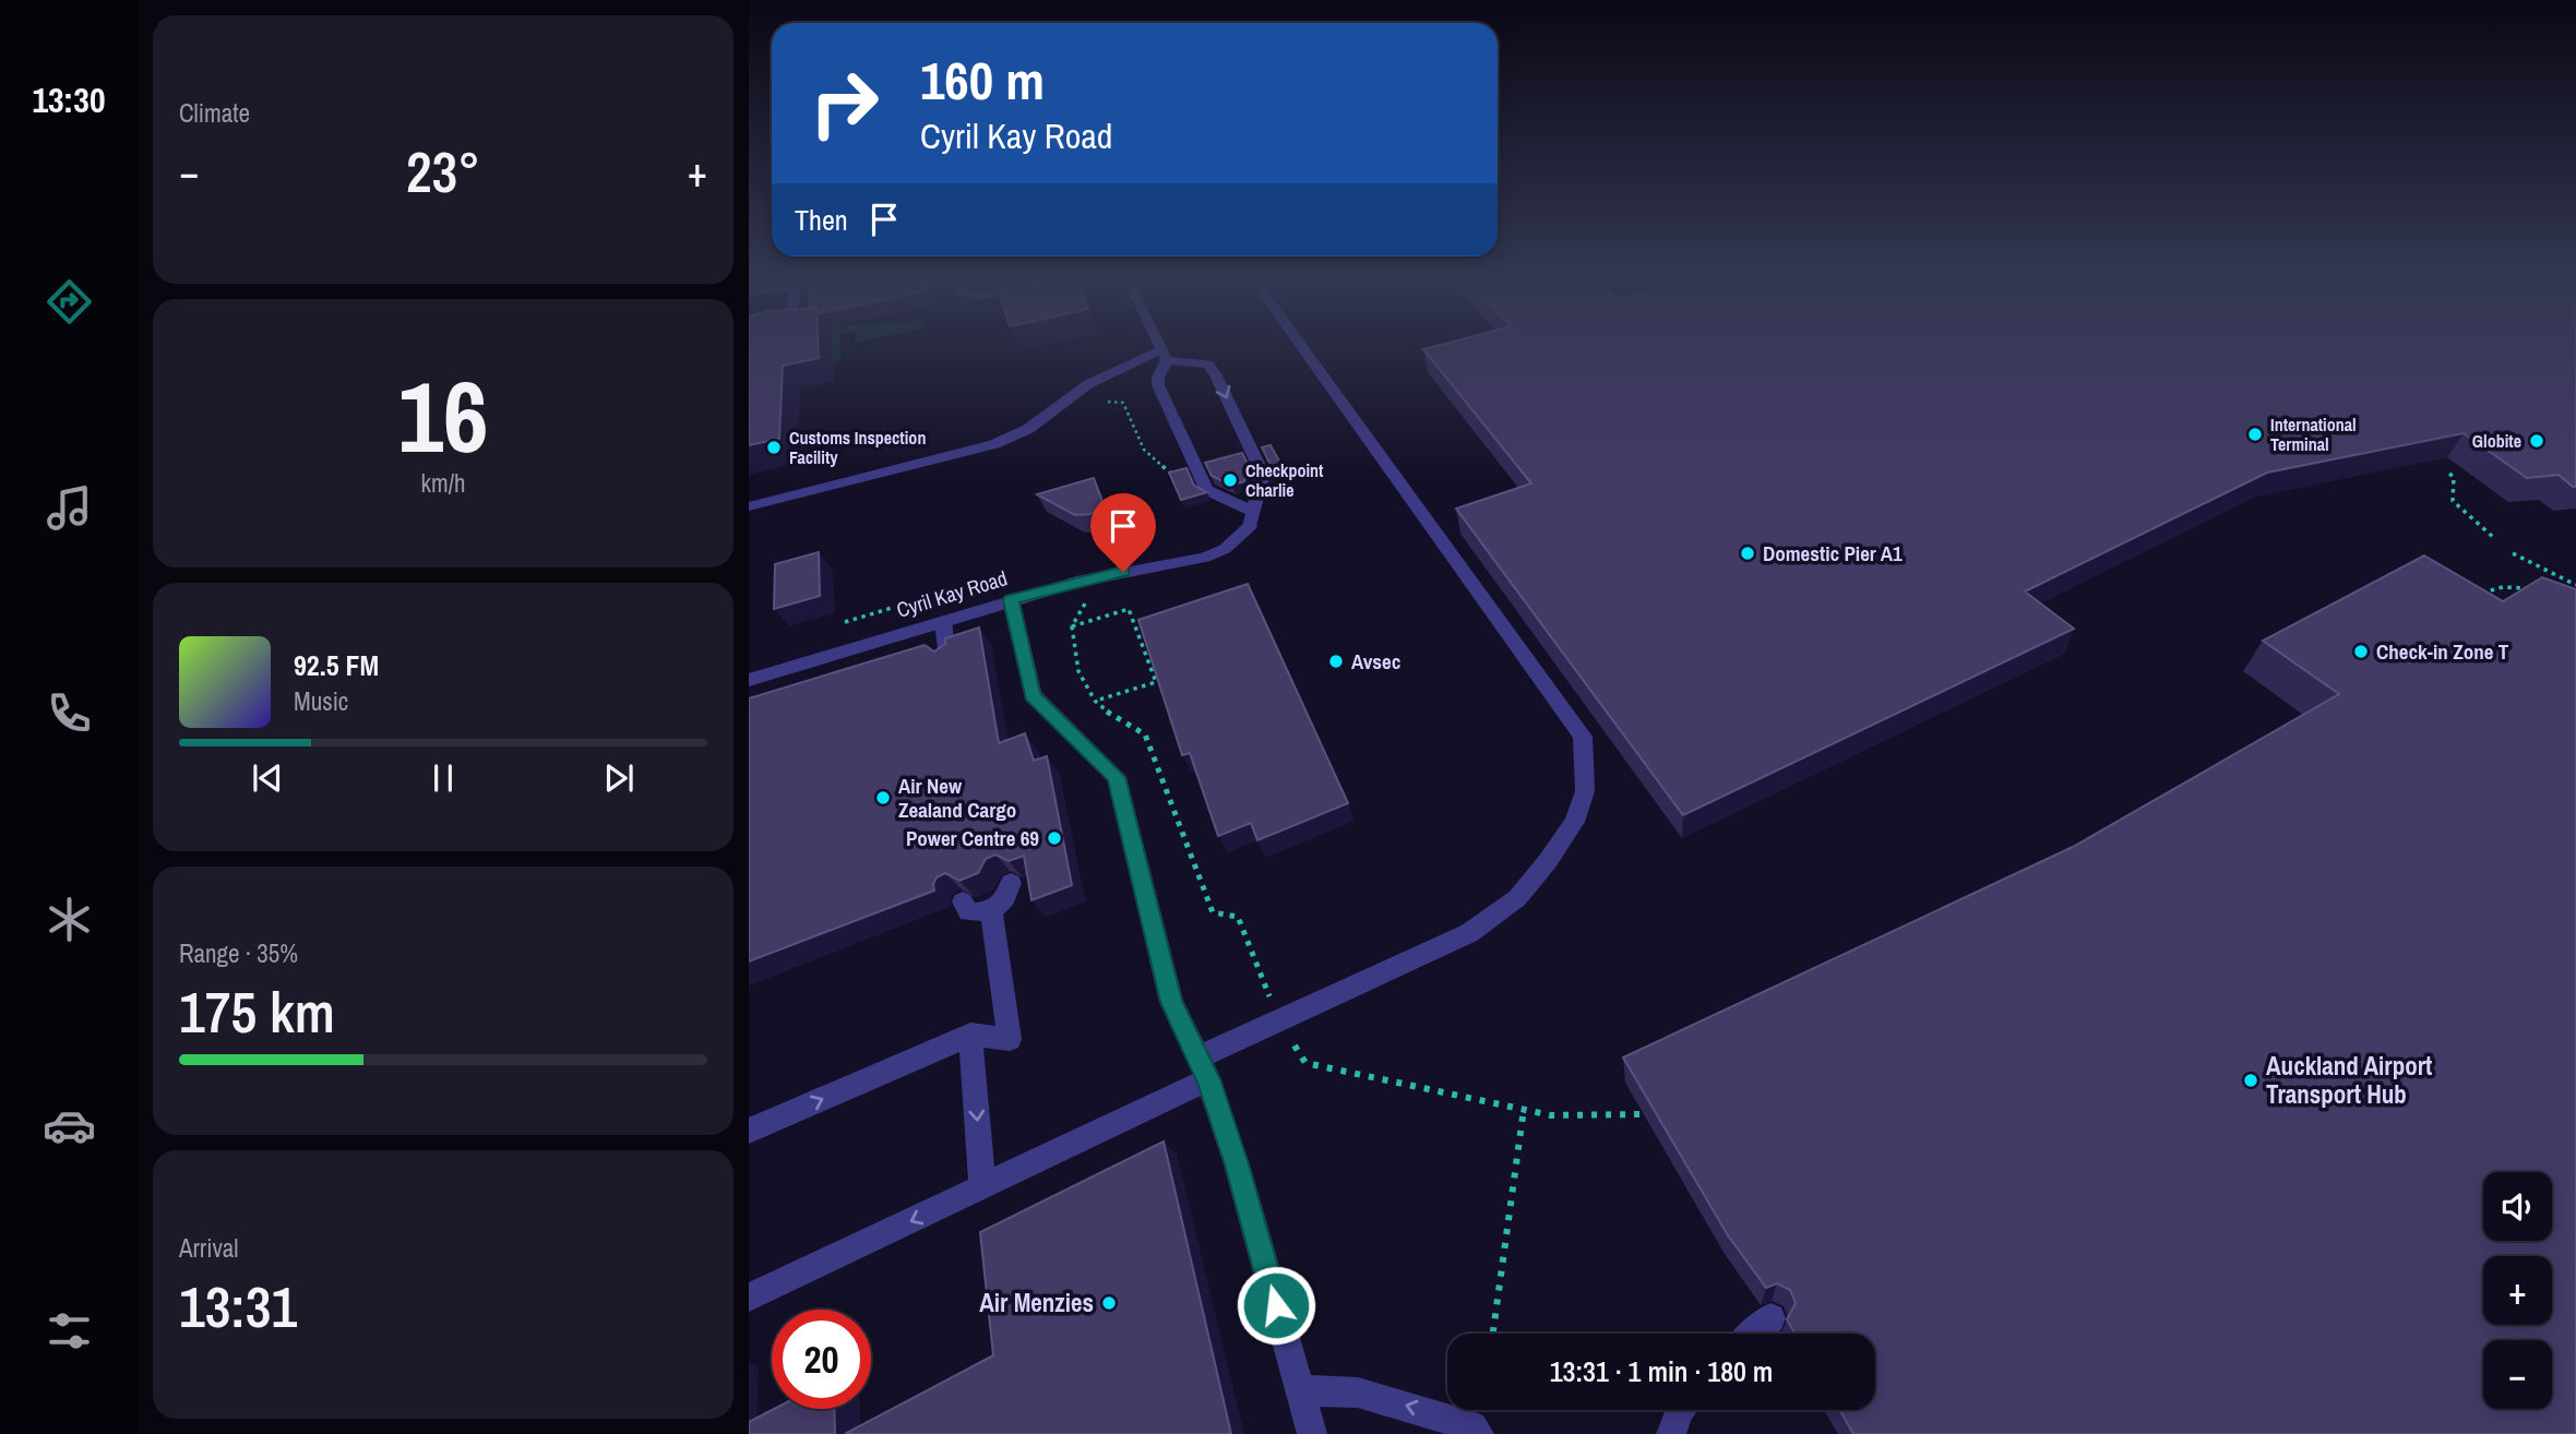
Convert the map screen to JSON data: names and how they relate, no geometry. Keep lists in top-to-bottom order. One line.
{"streets":{"street":["Cyril Kay Road"]},"places":["International Terminal","Globite","Customs Inspection Facility","Checkpoint Charlie","Domestic Pier A1","Check-in Zone T","Avsec","Air New Zealand Cargo","Power Centre 69","Auckland Airport Transport Hub","Air Menzies"],"page":{"tabs":"13:30","tile":["Climate",["16","km/h"],["Range · 35%","175 km"],["Arrival","13:31"]],"turn":["160 m","Cyril Kay Road"],"heat":["−","23°","+"],"then":"Then","song":["92.5 FM","Music"],"map_buttons":["+","−"],"limit":"20","trip":"13:31 · 1 min · 180 m"}}
